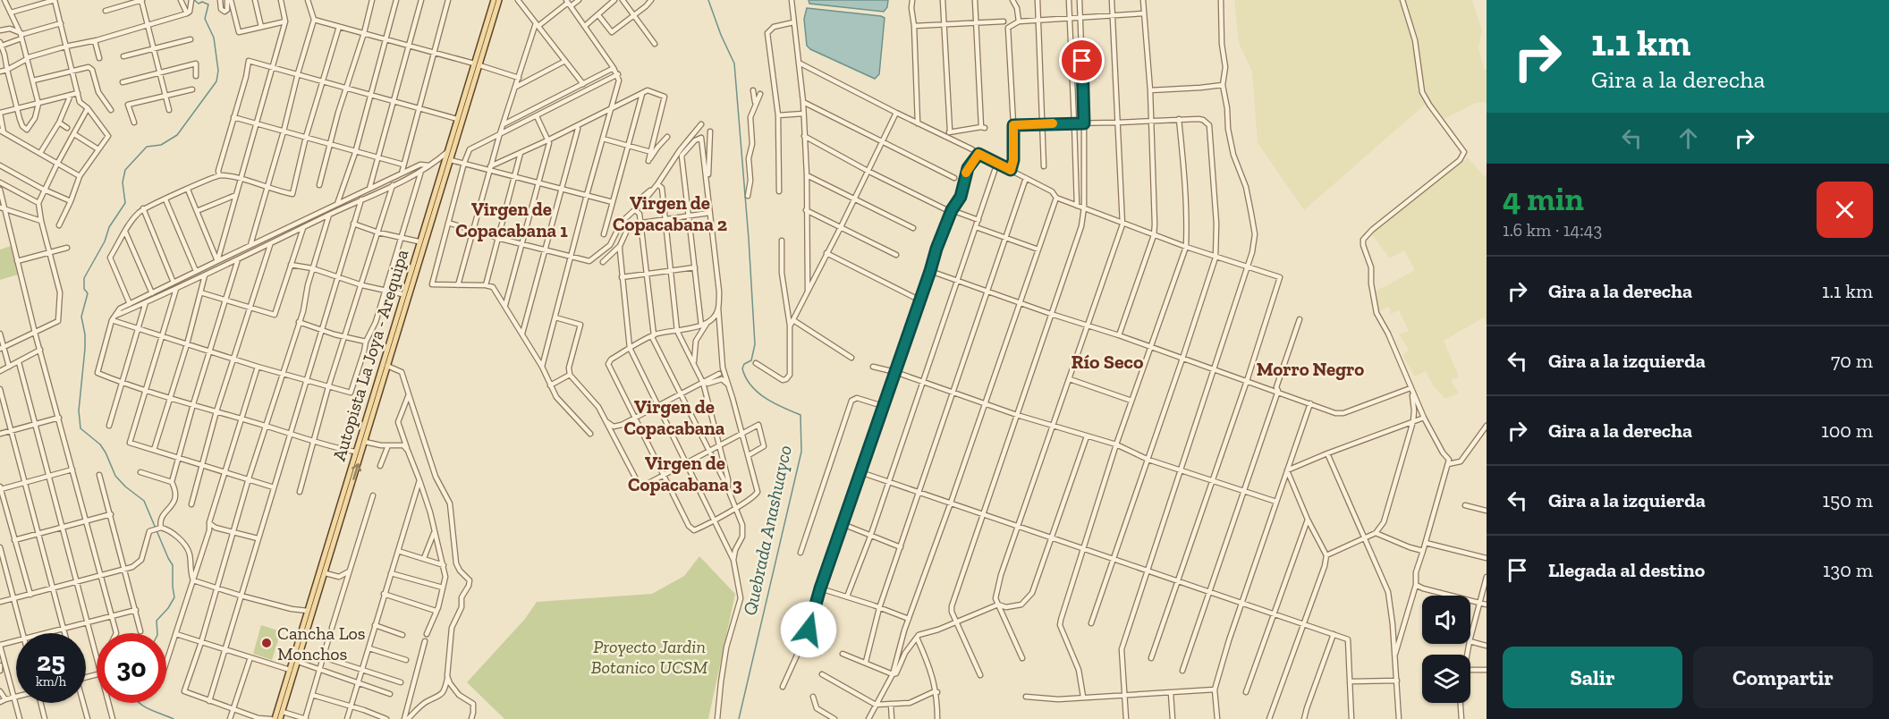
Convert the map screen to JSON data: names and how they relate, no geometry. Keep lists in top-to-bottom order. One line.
{"streets":{"main road":["Autopista La Joya - Arequipa"]},"districts":["Virgen de Copacabana 2","Virgen de Copacabana 1","Río Seco","Morro Negro","Virgen de Copacabana","Virgen de Copacabana 3"],"water":["Quebrada Anashuayco"],"parks":["Proyecto Jardin Botanico UCSM"],"places":["Cancha Los Monchos"],"page":{"turn":["1.1 km","Gira a la derecha"],"heading":["4 min","1.6 km · 14:43"],"list":[{"name":"Gira a la derecha","value":"1.1 km"},{"name":"Gira a la izquierda","value":"70 m"},{"name":"Gira a la derecha","value":"100 m"},{"name":"Gira a la izquierda","value":"150 m"},{"name":"Llegada al destino","value":"130 m"}],"speed":"25 km/h","limit":"30","buttons":["Salir","Compartir"]}}
